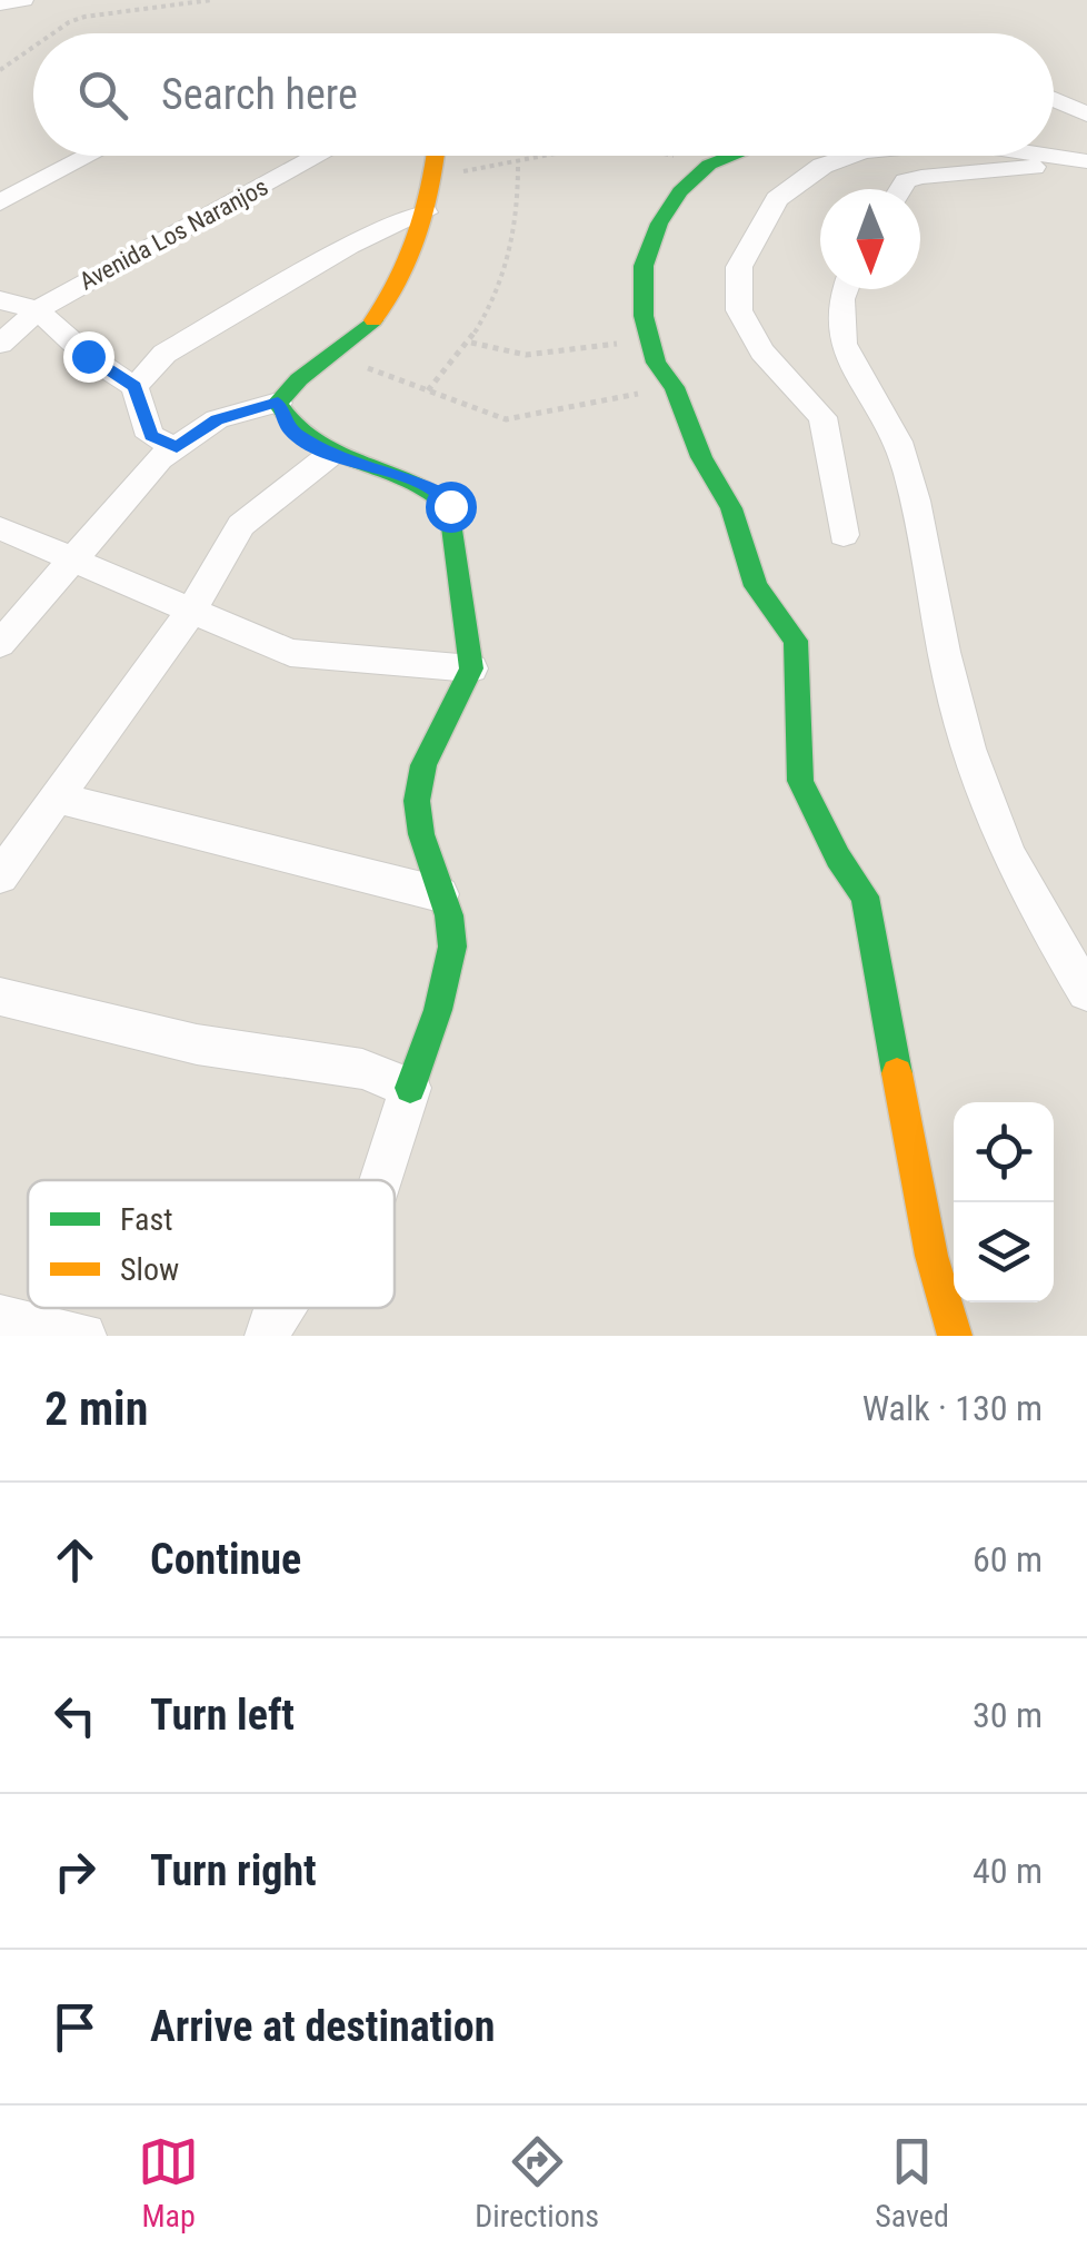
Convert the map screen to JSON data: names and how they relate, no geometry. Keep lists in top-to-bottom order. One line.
{"streets":{"street":["Avenida Los Naranjos"]},"legend":["Fast","Slow"],"north":"bottom","page":{"search":"Search here","heading":["2 min","Walk · 130 m"],"list":[["Continue","60 m"],["Turn left","30 m"],["Turn right","40 m"],"Arrive at destination"],"nav":["Map","Directions","Saved"]}}
